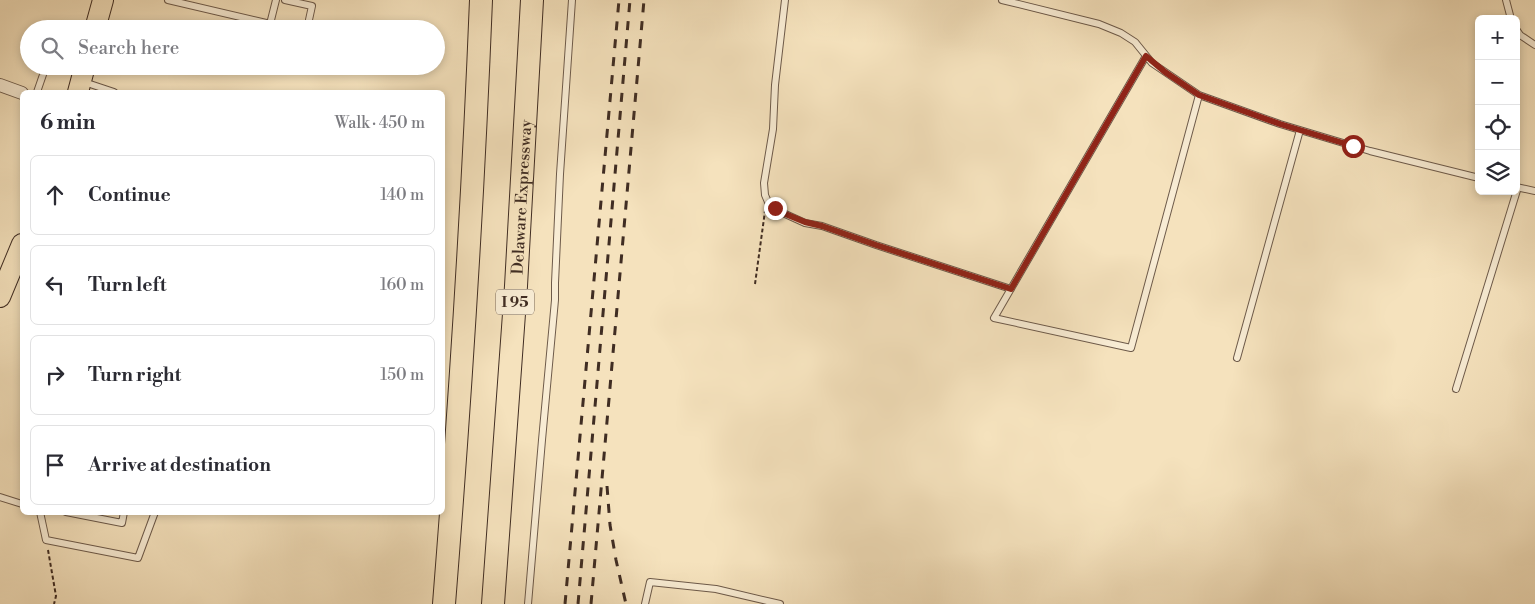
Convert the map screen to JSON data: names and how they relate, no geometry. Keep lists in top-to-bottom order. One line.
{"streets":{"highway":["Delaware Expressway","I 95"]},"page":{"map_buttons":["+","−"],"search":"Search here","heading":["6 min","Walk · 450 m"],"list":[["Continue","140 m"],["Turn left","160 m"],["Turn right","150 m"],"Arrive at destination"]}}
